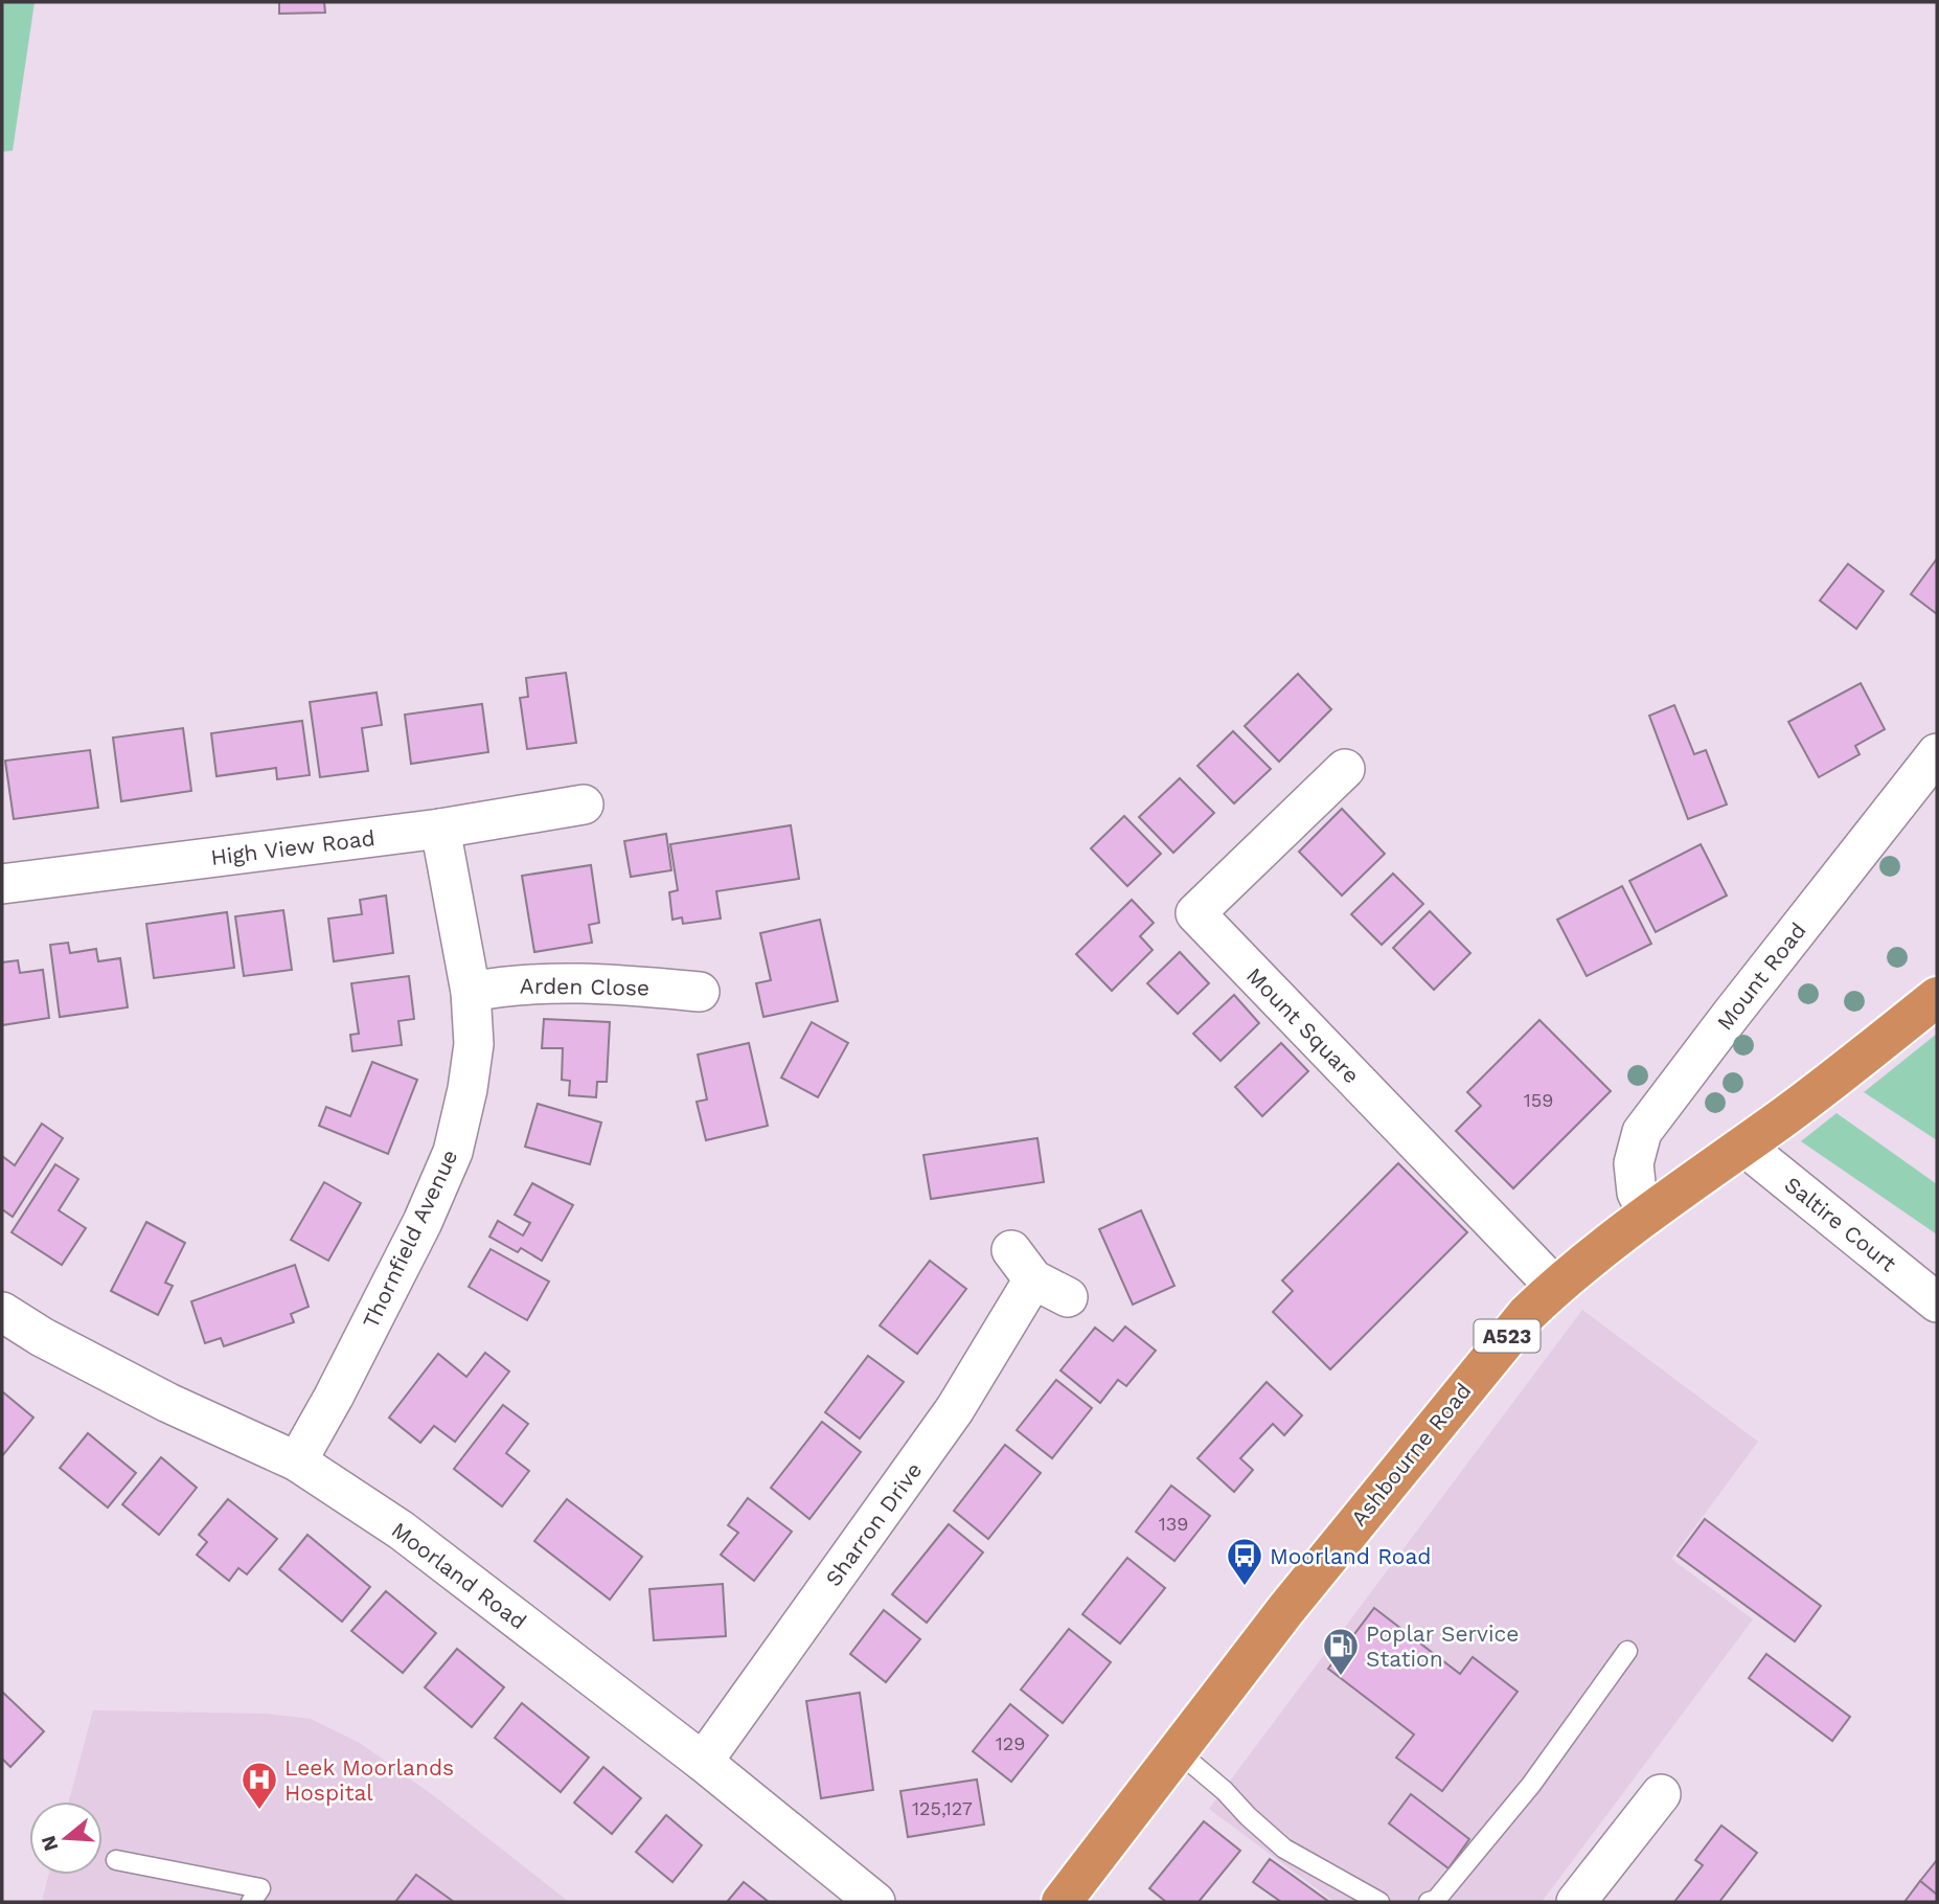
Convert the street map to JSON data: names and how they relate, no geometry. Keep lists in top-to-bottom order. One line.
{"streets":{"highway":["A523","Ashbourne Road"],"street":["High View Road","Mount Road","Arden Close","Mount Square","Saltire Court","Thornfield Avenue","Sharron Drive","Moorland Road"]},"crossings":[["High View Road","Thornfield Avenue"],["Mount Road","Ashbourne Road"],["Arden Close","Thornfield Avenue"],["Mount Square","Ashbourne Road"],["Saltire Court","Ashbourne Road"],["Thornfield Avenue","Moorland Road"],["Sharron Drive","Moorland Road"]],"places":{"bus stop":["Moorland Road"],"fuel station":["Poplar Service Station"],"hospital":["Leek Moorlands Hospital"]},"house_numbers":["159","139","129","125,127"],"north":"left"}
